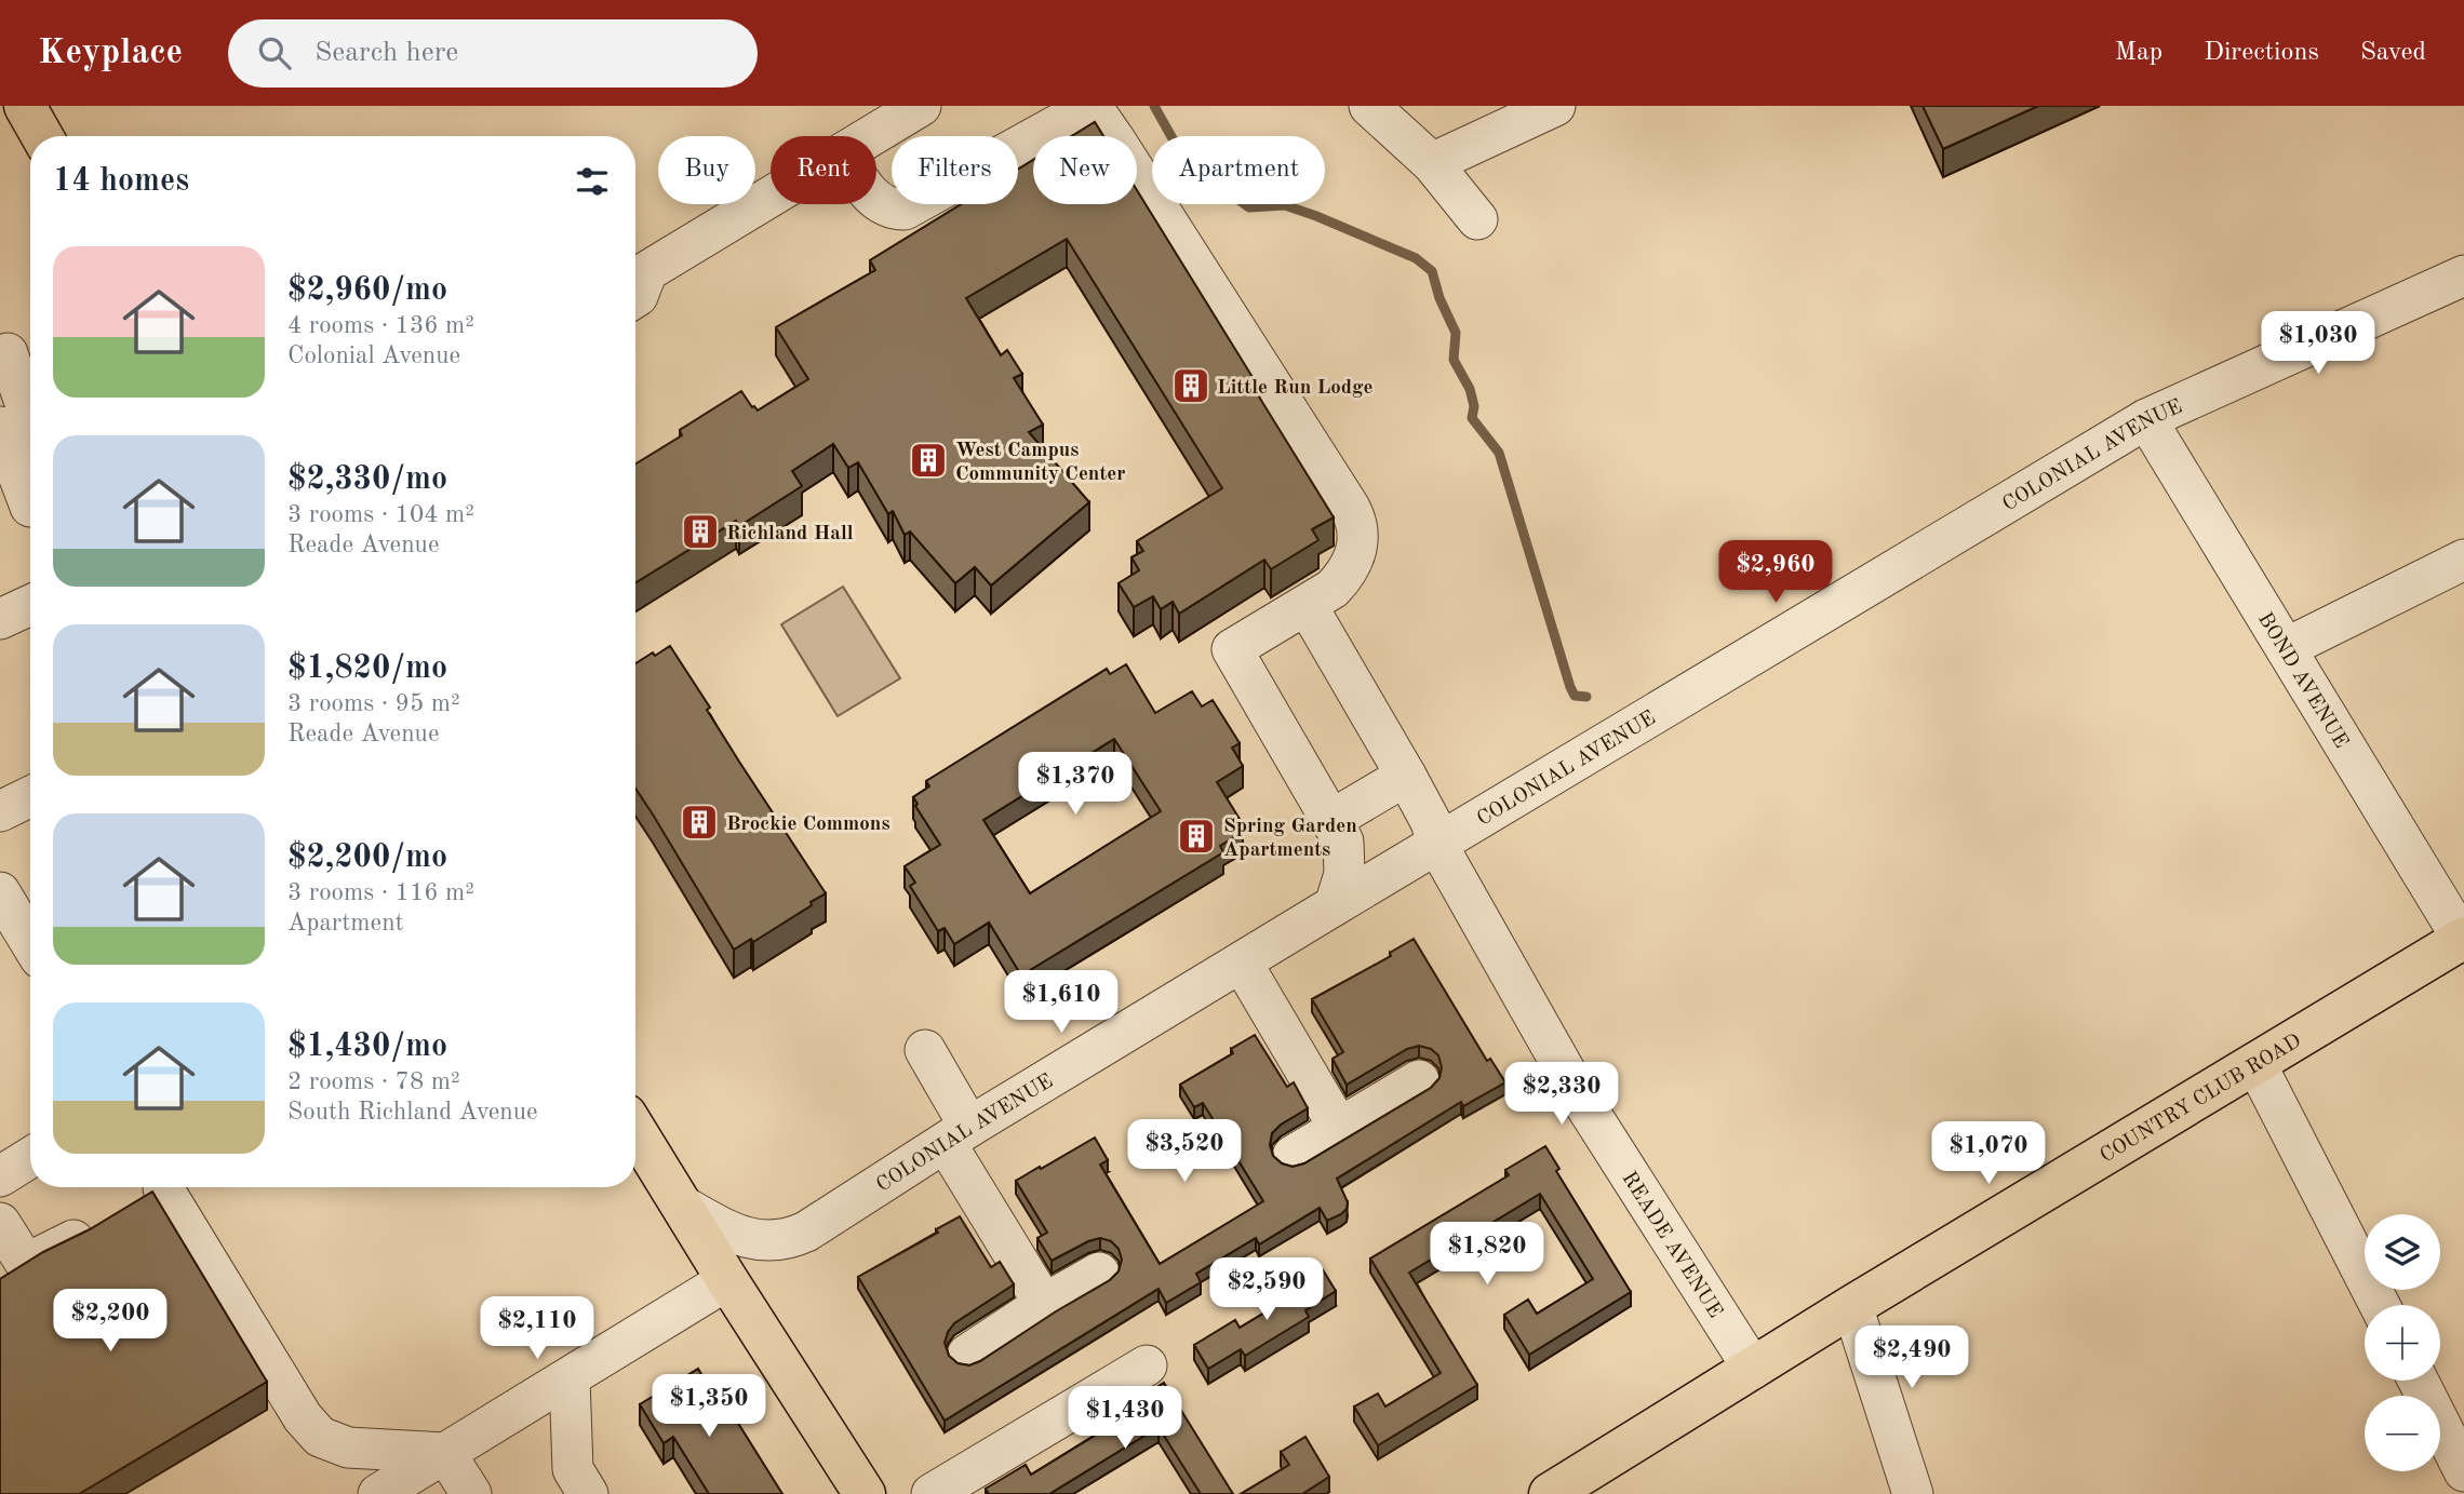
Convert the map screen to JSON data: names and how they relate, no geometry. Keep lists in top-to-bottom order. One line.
{"streets":{"main road":["COUNTRY CLUB ROAD"],"street":["COLONIAL AVENUE","BOND AVENUE","READE AVENUE"]},"crossings":[["COLONIAL AVENUE","BOND AVENUE"],["COLONIAL AVENUE","READE AVENUE"],["BOND AVENUE","COUNTRY CLUB ROAD"],["COUNTRY CLUB ROAD","READE AVENUE"]],"places":{"building":["Little Run Lodge","West Campus Community Center","Richland Hall","Brockie Commons","Spring Garden Apartments"]},"page":{"header":"Keyplace","search":"Search here","nav":["Map","Directions","Saved"],"chip":["Buy","Rent","Filters","New","Apartment"],"heading":"14 homes","list":[{"name":"$2,960/mo","note":"4 rooms · 136 m² · Colonial Avenue"},{"name":"$2,330/mo","note":"3 rooms · 104 m² · Reade Avenue"},{"name":"$1,820/mo","note":"3 rooms · 95 m² · Reade Avenue"},{"name":"$2,200/mo","note":"3 rooms · 116 m² · Apartment"},{"name":"$1,430/mo","note":"2 rooms · 78 m² · South Richland Avenue"}],"price":["$1,030","$2,960","$1,370","$1,610","$2,330","$3,520","$1,070","$1,820","$2,590","$2,200","$2,110","$2,490","$1,350","$1,430"],"map_buttons":["+","−"]}}
